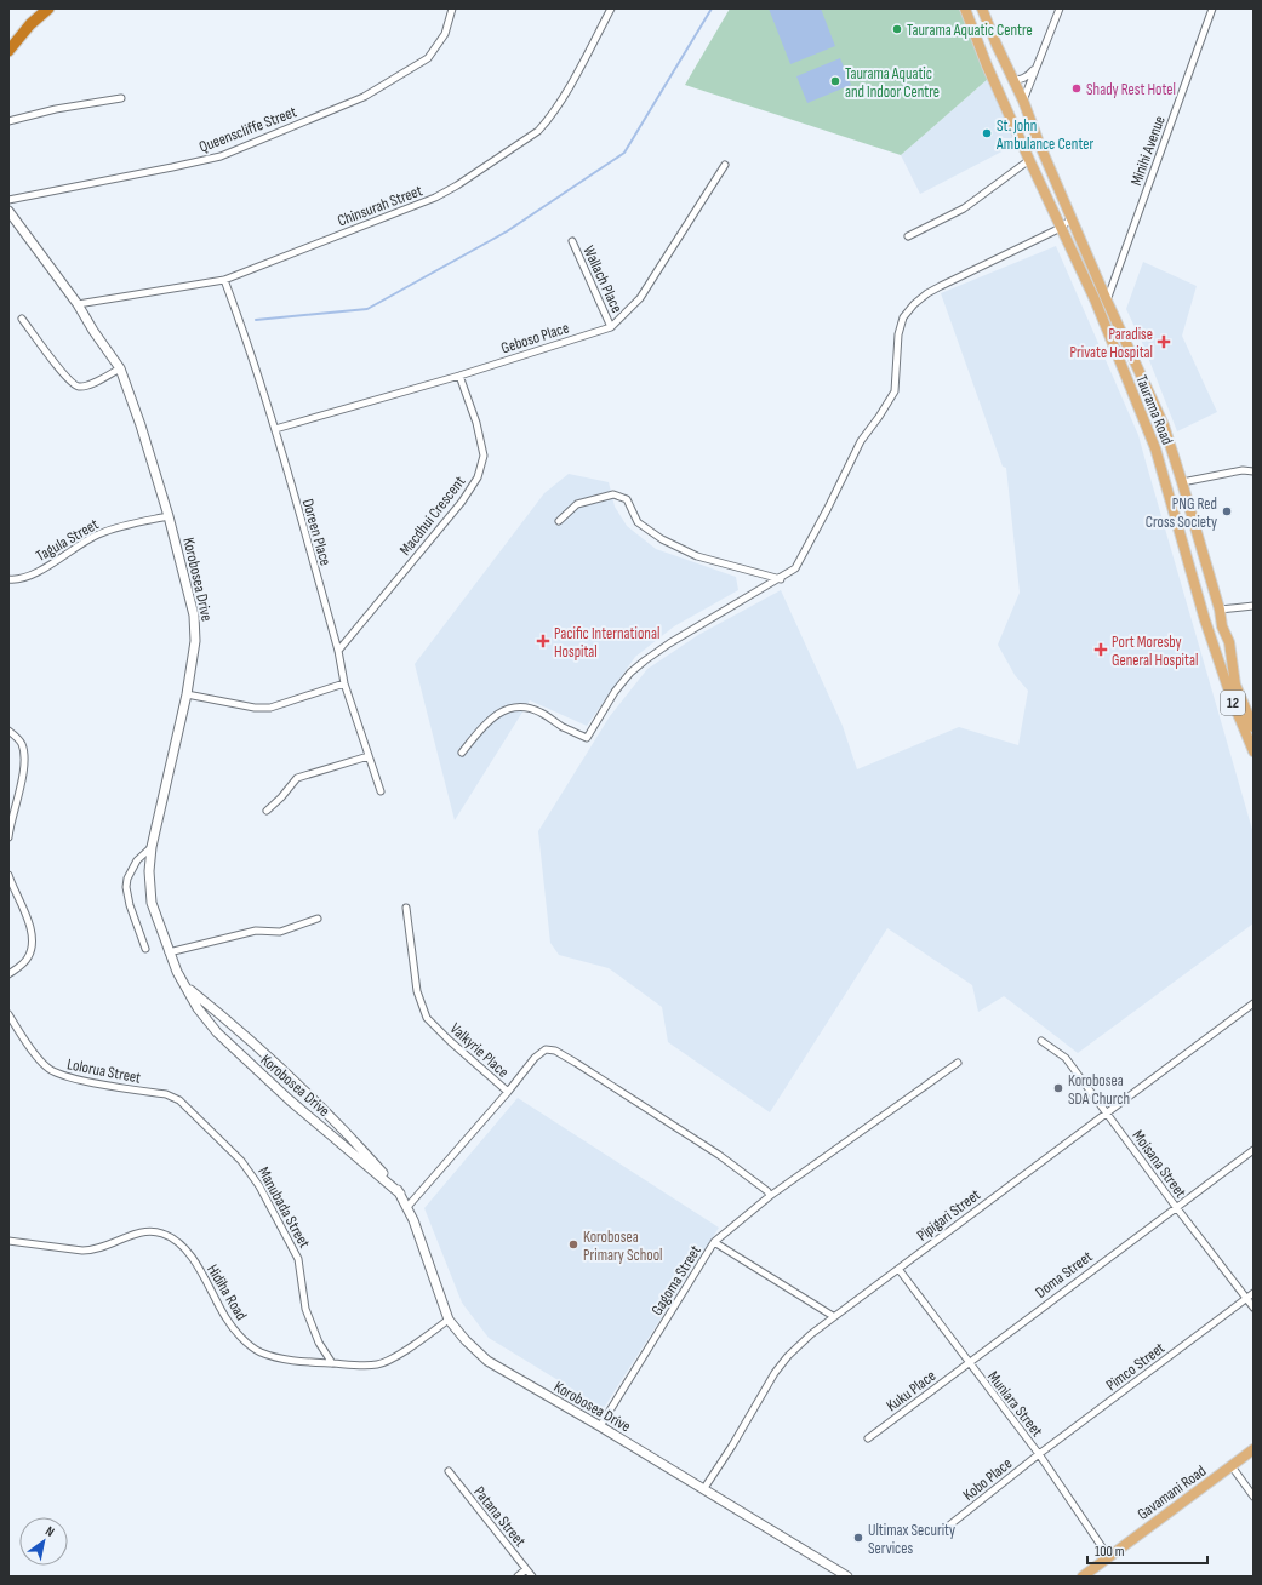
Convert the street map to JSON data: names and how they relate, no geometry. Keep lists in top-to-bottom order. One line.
{"streets":{"main road":["Taurama Road","Korobosea Drive","12","Gavamani Road"],"street":["Queenscliffe Street","Minihi Avenue","Chinsurah Street","Wallach Place","Geboso Place","Macdhui Crescent","Doreen Place","Tagula Street","Valkyrie Place","Lolorua Street","Moisana Street","Manubada Street","Pipigari Street","Doma Street","Gagoma Street","Hidiha Road","Pimco Street","Kuku Place","Muniara Street","Kobo Place","Patana Street"]},"crossings":[["Minihi Avenue","Taurama Road"],["Chinsurah Street","Doreen Place"],["Chinsurah Street","Korobosea Drive"],["Wallach Place","Geboso Place"],["Geboso Place","Macdhui Crescent"],["Geboso Place","Doreen Place"],["Macdhui Crescent","Doreen Place"],["Tagula Street","Korobosea Drive"],["Korobosea Drive","Valkyrie Place"],["Korobosea Drive","Pipigari Street"],["Korobosea Drive","Gagoma Street"],["Korobosea Drive","Hidiha Road"],["Lolorua Street","Manubada Street"],["Moisana Street","Pipigari Street"],["Moisana Street","Doma Street"],["Moisana Street","Pimco Street"],["Manubada Street","Hidiha Road"],["Pipigari Street","Gagoma Street"],["Pipigari Street","Muniara Street"],["Doma Street","Kuku Place"],["Doma Street","Muniara Street"],["Pimco Street","Muniara Street"],["Pimco Street","Kobo Place"],["Kuku Place","Muniara Street"],["Muniara Street","Kobo Place"],["Muniara Street","Gavamani Road"]],"places":{"other":["Taurama Aquatic Centre","Taurama Aquatic and Indoor Centre","Shady Rest Hotel","St. John Ambulance Center","PNG Red Cross Society","Korobosea SDA Church","Korobosea Primary School","Ultimax Security Services"],"health":["Paradise Private Hospital","Pacific International Hospital","Port Moresby General Hospital"]},"scale_bar":"100 m","north":"top right"}
